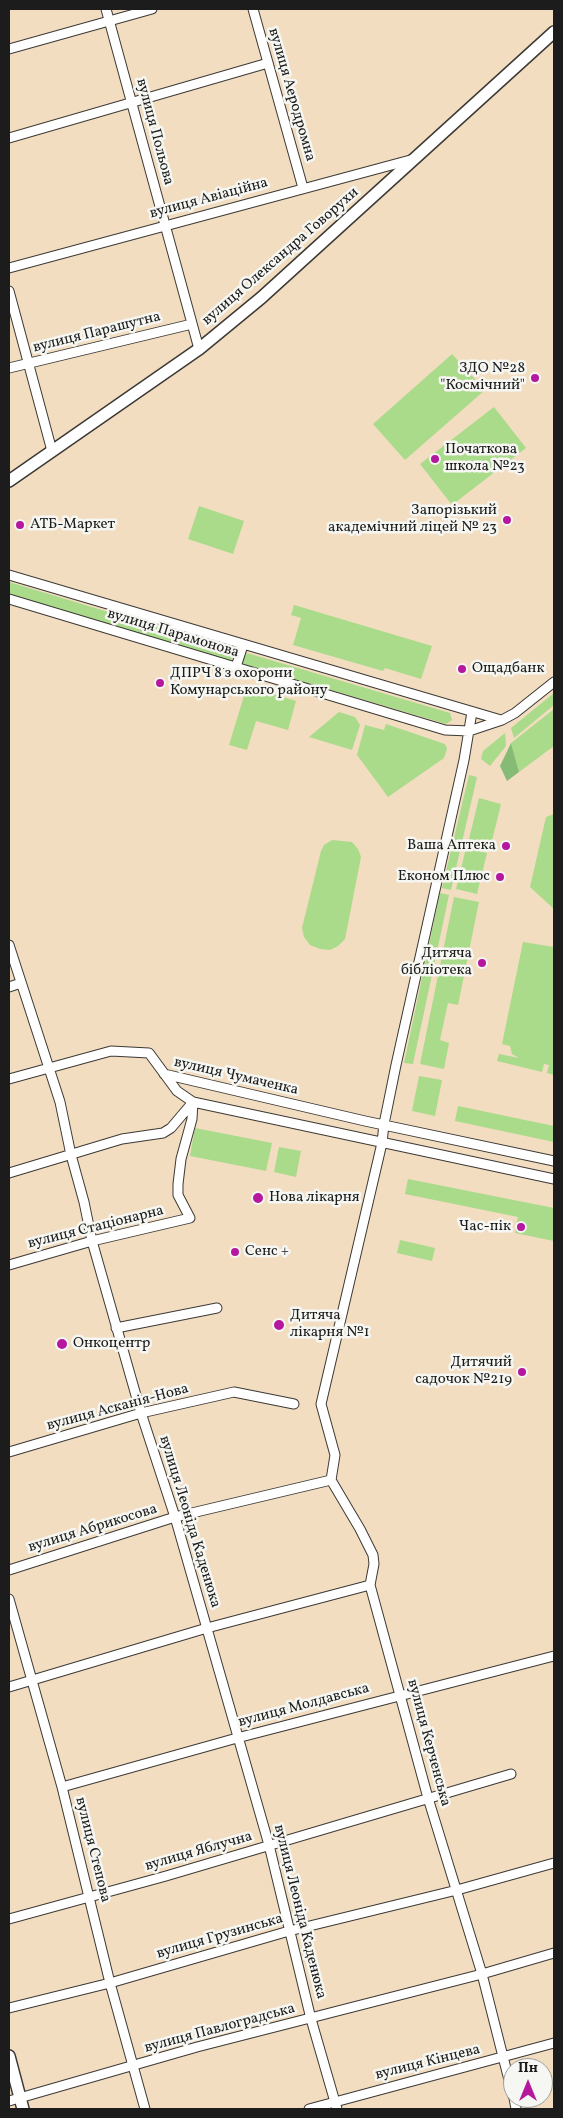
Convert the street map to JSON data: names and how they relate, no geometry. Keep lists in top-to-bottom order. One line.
{"streets":{"main road":["вулиця Олександра Говорухи"],"street":["вулиця Аеродромна","вулиця Польова","вулиця Авіаційна","вулиця Парашутна","вулиця Парамонова","вулиця Чумаченка","вулиця Стаціонарна","вулиця Асканія-Нова","вулиця Леоніда Каденюка","вулиця Абрикосова","вулиця Молдавська","вулиця Керченська","вулиця Степова","вулиця Яблучна","вулиця Грузинська","вулиця Павлоградська","вулиця Кінцева"]},"crossings":[["вулиця Аеродромна","вулиця Авіаційна"],["вулиця Польова","вулиця Авіаційна"],["вулиця Польова","вулиця Олександра Говорухи"],["вулиця Польова","вулиця Парашутна"],["вулиця Авіаційна","вулиця Олександра Говорухи"],["вулиця Чумаченка","вулиця Стаціонарна"],["вулиця Стаціонарна","вулиця Леоніда Каденюка"],["вулиця Асканія-Нова","вулиця Леоніда Каденюка"],["вулиця Леоніда Каденюка","вулиця Абрикосова"],["вулиця Леоніда Каденюка","вулиця Молдавська"],["вулиця Леоніда Каденюка","вулиця Яблучна"],["вулиця Леоніда Каденюка","вулиця Грузинська"],["вулиця Леоніда Каденюка","вулиця Павлоградська"],["вулиця Леоніда Каденюка","вулиця Кінцева"],["вулиця Абрикосова","вулиця Керченська"],["вулиця Молдавська","вулиця Керченська"],["вулиця Молдавська","вулиця Степова"],["вулиця Керченська","вулиця Яблучна"],["вулиця Керченська","вулиця Грузинська"],["вулиця Керченська","вулиця Павлоградська"],["вулиця Керченська","вулиця Кінцева"],["вулиця Степова","вулиця Яблучна"],["вулиця Степова","вулиця Грузинська"],["вулиця Степова","вулиця Павлоградська"]],"places":["ЗДО №28 \"Космічний\"","Початкова школа №23","Запорізький академічний ліцей № 23","АТБ-Маркет","Ощадбанк","ДПРЧ 8 з охорони Комунарського району","Ваша Аптека","Економ Плюс","Дитяча бібліотека","Нова лікарня","Час-пік","Сенс +","Дитяча лікарня №1","Онкоцентр","Дитячий садочок №219"],"north":"top"}
